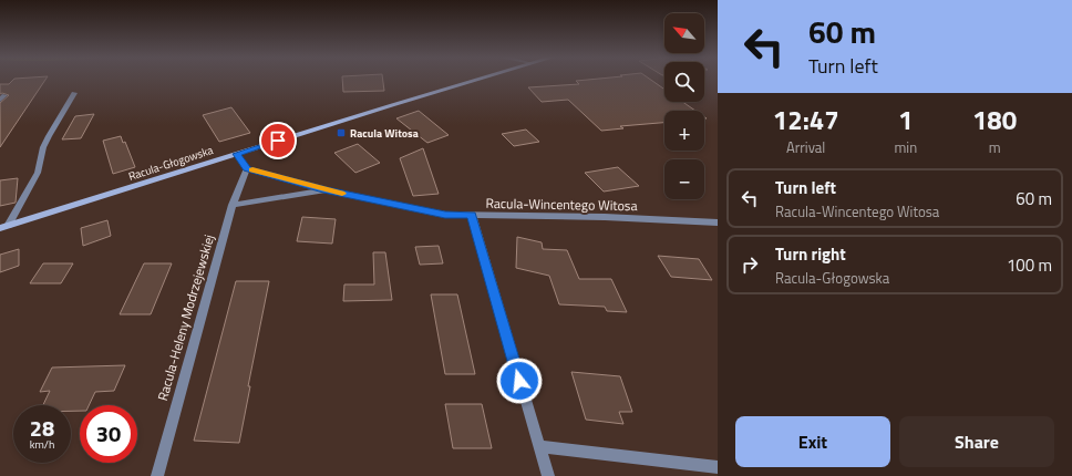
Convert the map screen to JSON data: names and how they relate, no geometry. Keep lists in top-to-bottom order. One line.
{"streets":{"street":["Racula-Głogowska","Racula-Wincentego Witosa","Racula-Heleny Modrzejewskiej"]},"crossings":[["Racula-Wincentego Witosa","Racula-Heleny Modrzejewskiej"]],"places":{"transit":["Racula Witosa"]},"north":"top left","page":{"turn":["60 m","Turn left"],"map_buttons":["+","−"],"eta":["12:47","Arrival","1","min","180","m"],"list":[{"name":"Turn left","note":"Racula-Wincentego Witosa","value":"60 m"},{"name":"Turn right","note":"Racula-Głogowska","value":"100 m"}],"speed":"28 km/h","limit":"30","buttons":["Exit","Share"]}}
